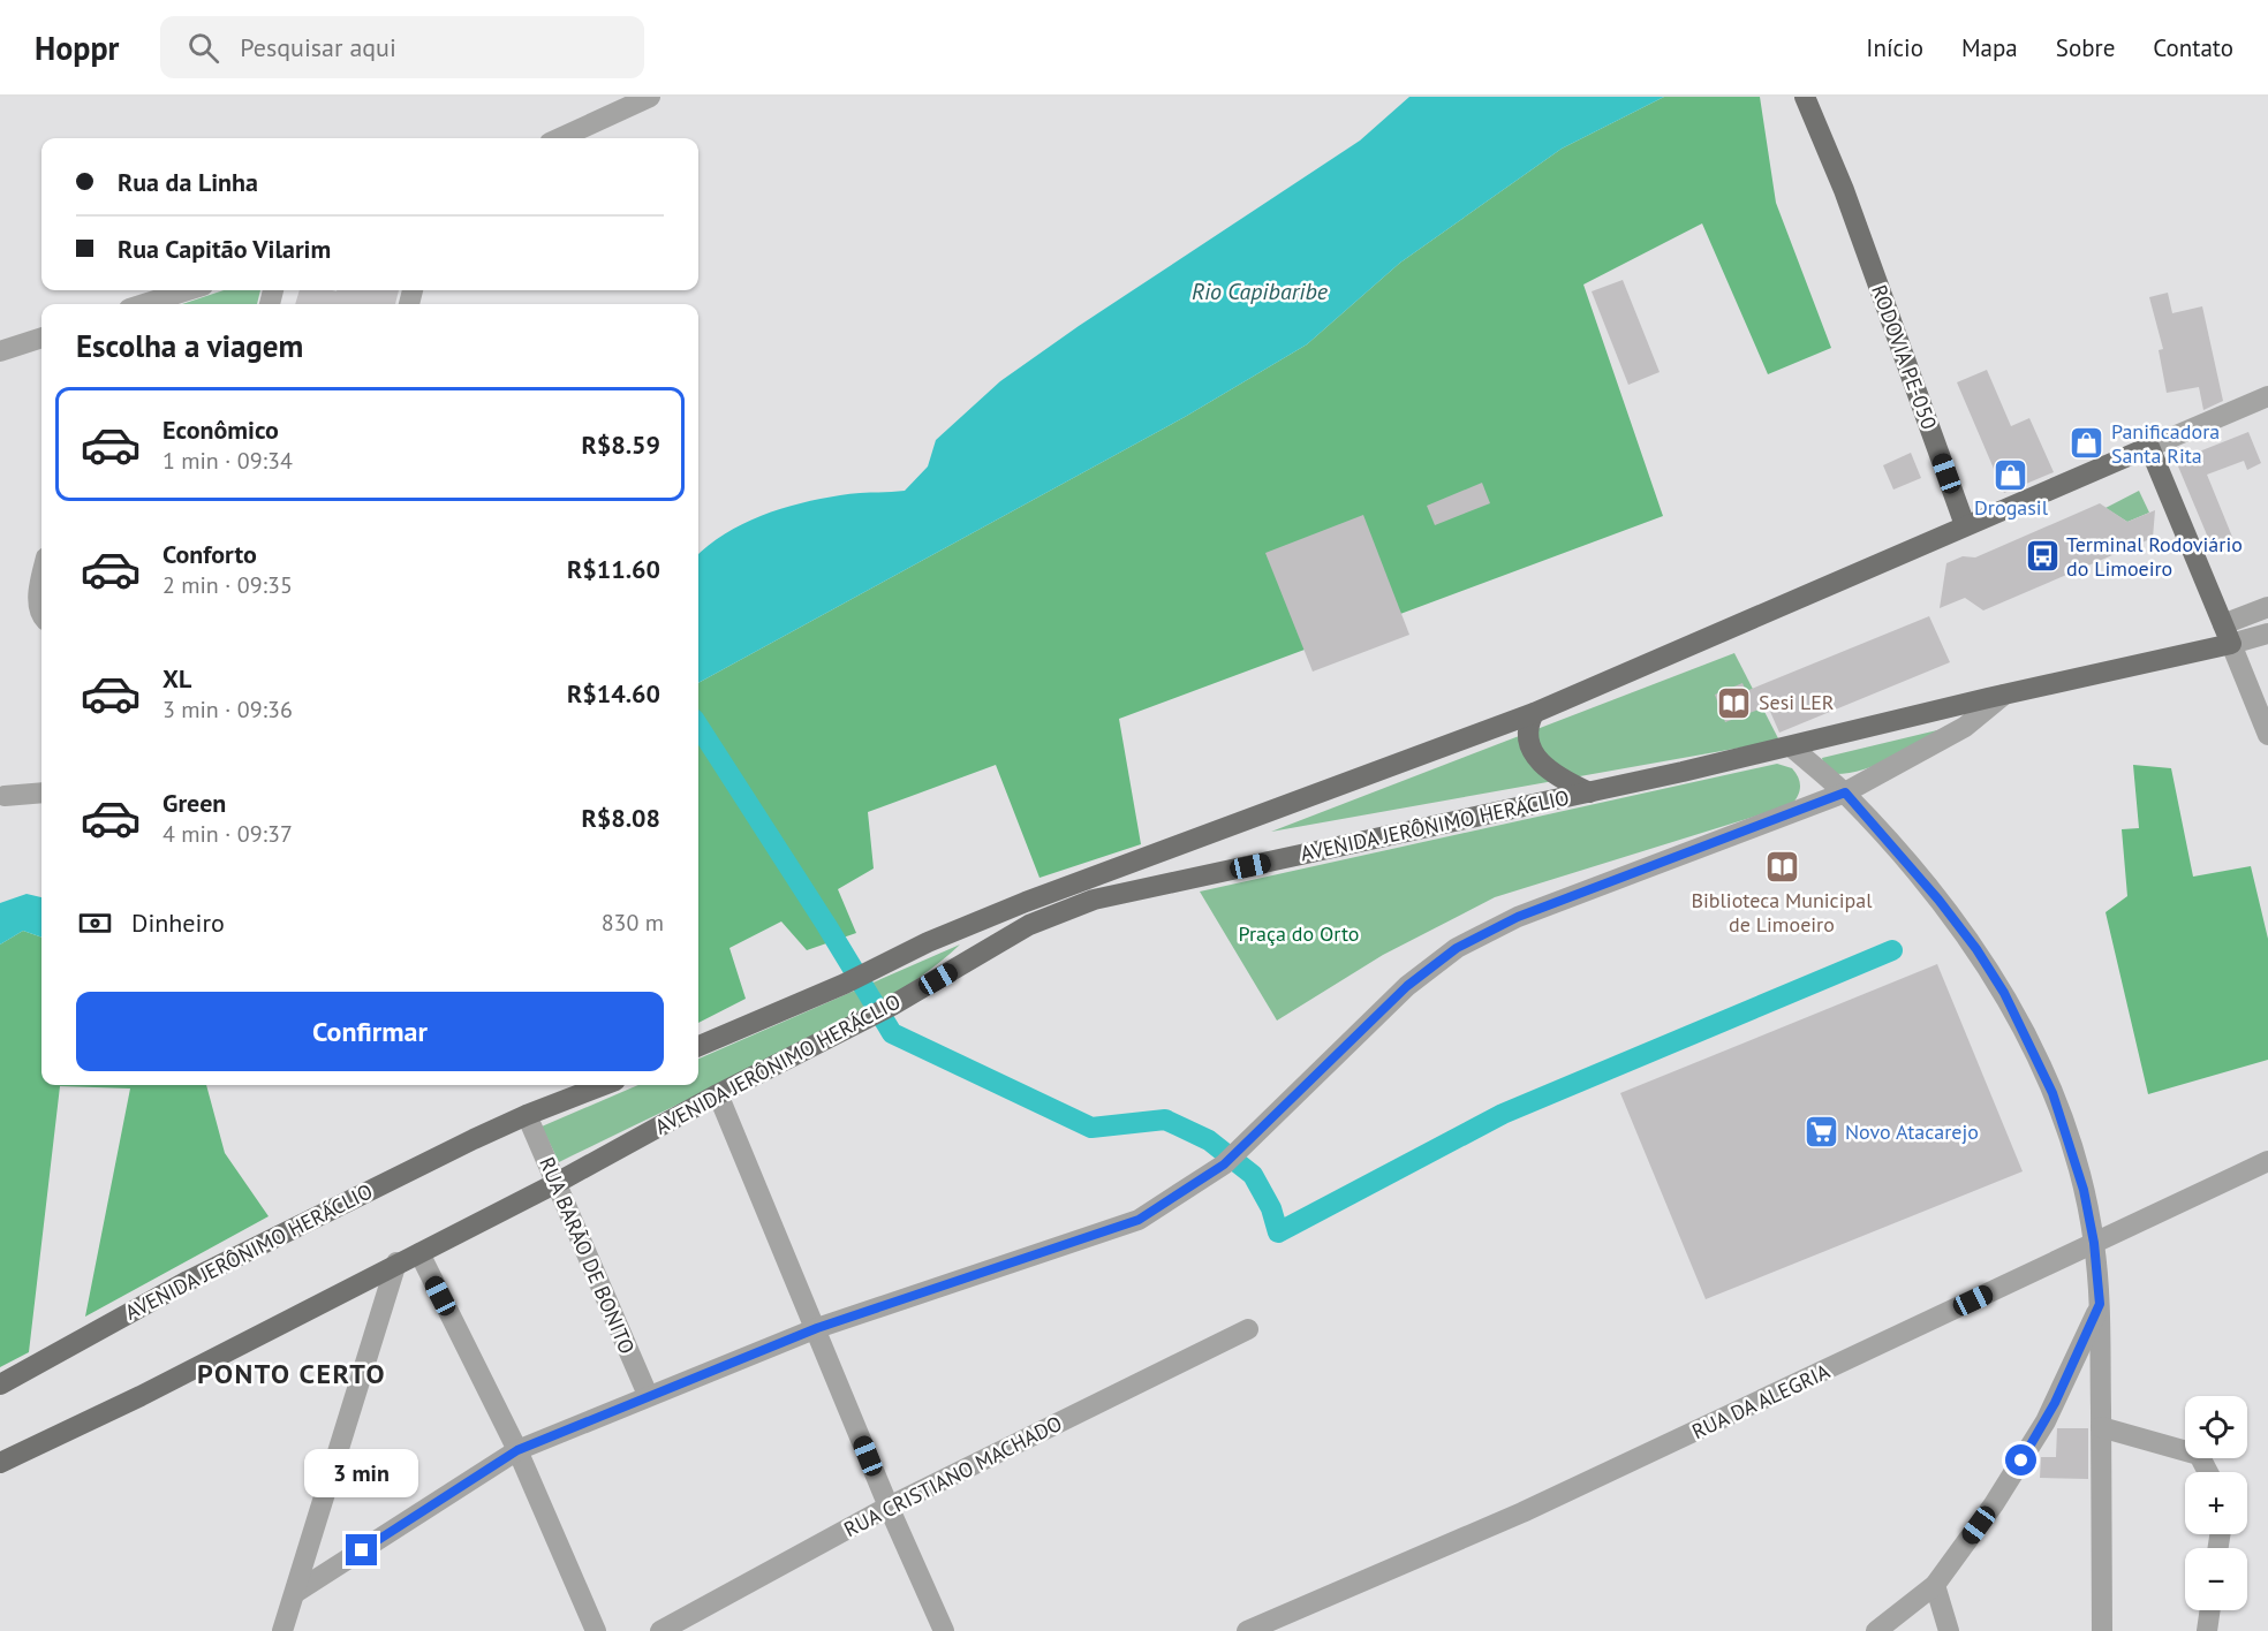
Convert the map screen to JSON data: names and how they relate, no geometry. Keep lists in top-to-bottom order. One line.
{"streets":{"main road":["RODOVIA PE-050","AVENIDA JERÔNIMO HERÁCLIO"],"street":["RUA BARÃO DE BONITO","RUA DA ALEGRIA","RUA CRISTIANO MACHADO"]},"crossings":[["RODOVIA PE-050","AVENIDA JERÔNIMO HERÁCLIO"],["AVENIDA JERÔNIMO HERÁCLIO","RUA BARÃO DE BONITO"]],"districts":["PONTO CERTO"],"water":["Rio Capibaribe"],"parks":["Praça do Orto"],"places":{"shop":["Panificadora Santa Rita","Drogasil"],"bus stop":["Terminal Rodoviário do Limoeiro"],"library":["Sesi LER","Biblioteca Municipal de Limoeiro"],"supermarket":["Novo Atacarejo"]},"page":{"header":"Hoppr","search":"Pesquisar aqui","nav":["Início","Mapa","Sobre","Contato"],"banner":["Rua da Linha","Rua Capitão Vilarim"],"heading":"Escolha a viagem","list":[{"name":"Econômico","note":"1 min · 09:34","value":"R$8.59"},{"name":"Conforto","note":"2 min · 09:35","value":"R$11.60"},{"name":"XL","note":"3 min · 09:36","value":"R$14.60"},{"name":"Green","note":"4 min · 09:37","value":"R$8.08"}],"pay":["Dinheiro","830 m"],"buttons":"Confirmar","map_buttons":["+","−"],"bubble":"3 min"}}
